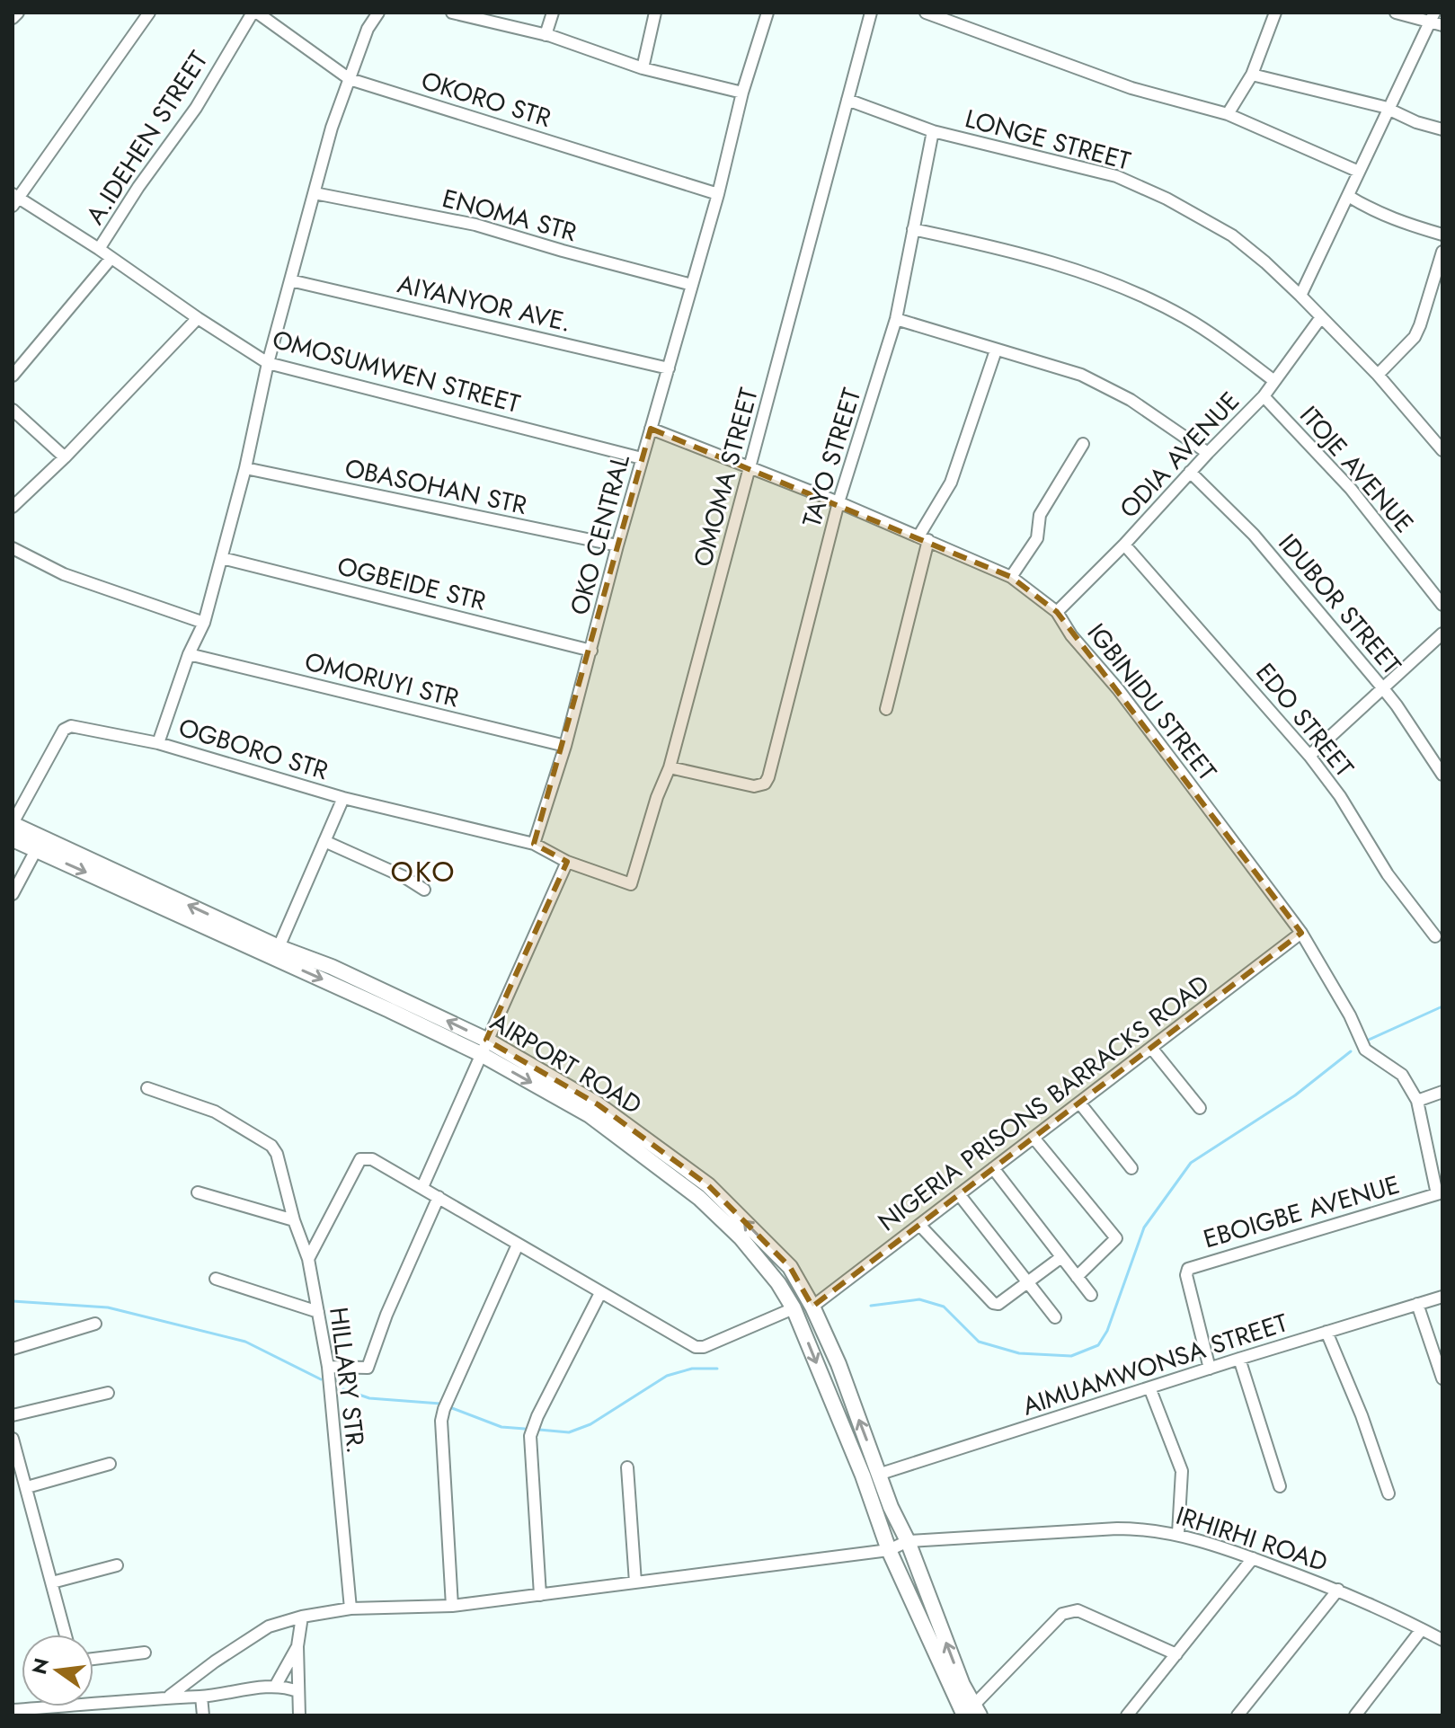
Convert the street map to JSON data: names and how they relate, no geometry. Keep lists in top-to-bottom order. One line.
{"streets":{"main road":["AIRPORT ROAD"],"street":["OKORO STR","A.IDEHEN STREET","LONGE STREET","ENOMA STR","AIYANYOR AVE.","OMOSUMWEN STREET","ODIA AVENUE","TAYO STREET","ITOJE AVENUE","OMOMA STREET","OBASOHAN STR","OKO CENTRAL","OGBEIDE STR","IDUBOR STREET","OMORUYI STR","IGBINIDU STREET","EDO STREET","OGBORO STR","NIGERIA PRISONS BARRACKS ROAD","EBOIGBE AVENUE","AIMUAMWONSA STREET","HILLARY STR.","IRHIRHI ROAD"]},"crossings":[["OKORO STR","A.IDEHEN STREET"],["OKORO STR","OKO CENTRAL"],["A.IDEHEN STREET","OMOSUMWEN STREET"],["LONGE STREET","ODIA AVENUE"],["LONGE STREET","TAYO STREET"],["LONGE STREET","OMOMA STREET"],["ENOMA STR","OKO CENTRAL"],["AIYANYOR AVE.","OKO CENTRAL"],["OMOSUMWEN STREET","OKO CENTRAL"],["ODIA AVENUE","ITOJE AVENUE"],["ODIA AVENUE","IDUBOR STREET"],["ODIA AVENUE","IGBINIDU STREET"],["ODIA AVENUE","EDO STREET"],["TAYO STREET","OMOMA STREET"],["TAYO STREET","IGBINIDU STREET"],["OMOMA STREET","IGBINIDU STREET"],["OBASOHAN STR","OKO CENTRAL"],["OKO CENTRAL","OGBEIDE STR"],["OKO CENTRAL","OMORUYI STR"],["OKO CENTRAL","IGBINIDU STREET"],["OKO CENTRAL","OGBORO STR"],["IGBINIDU STREET","NIGERIA PRISONS BARRACKS ROAD"],["IGBINIDU STREET","EBOIGBE AVENUE"],["OGBORO STR","AIRPORT ROAD"],["AIRPORT ROAD","NIGERIA PRISONS BARRACKS ROAD"],["AIRPORT ROAD","AIMUAMWONSA STREET"],["AIRPORT ROAD","IRHIRHI ROAD"],["EBOIGBE AVENUE","AIMUAMWONSA STREET"]],"districts":["OKO"],"north":"left"}
